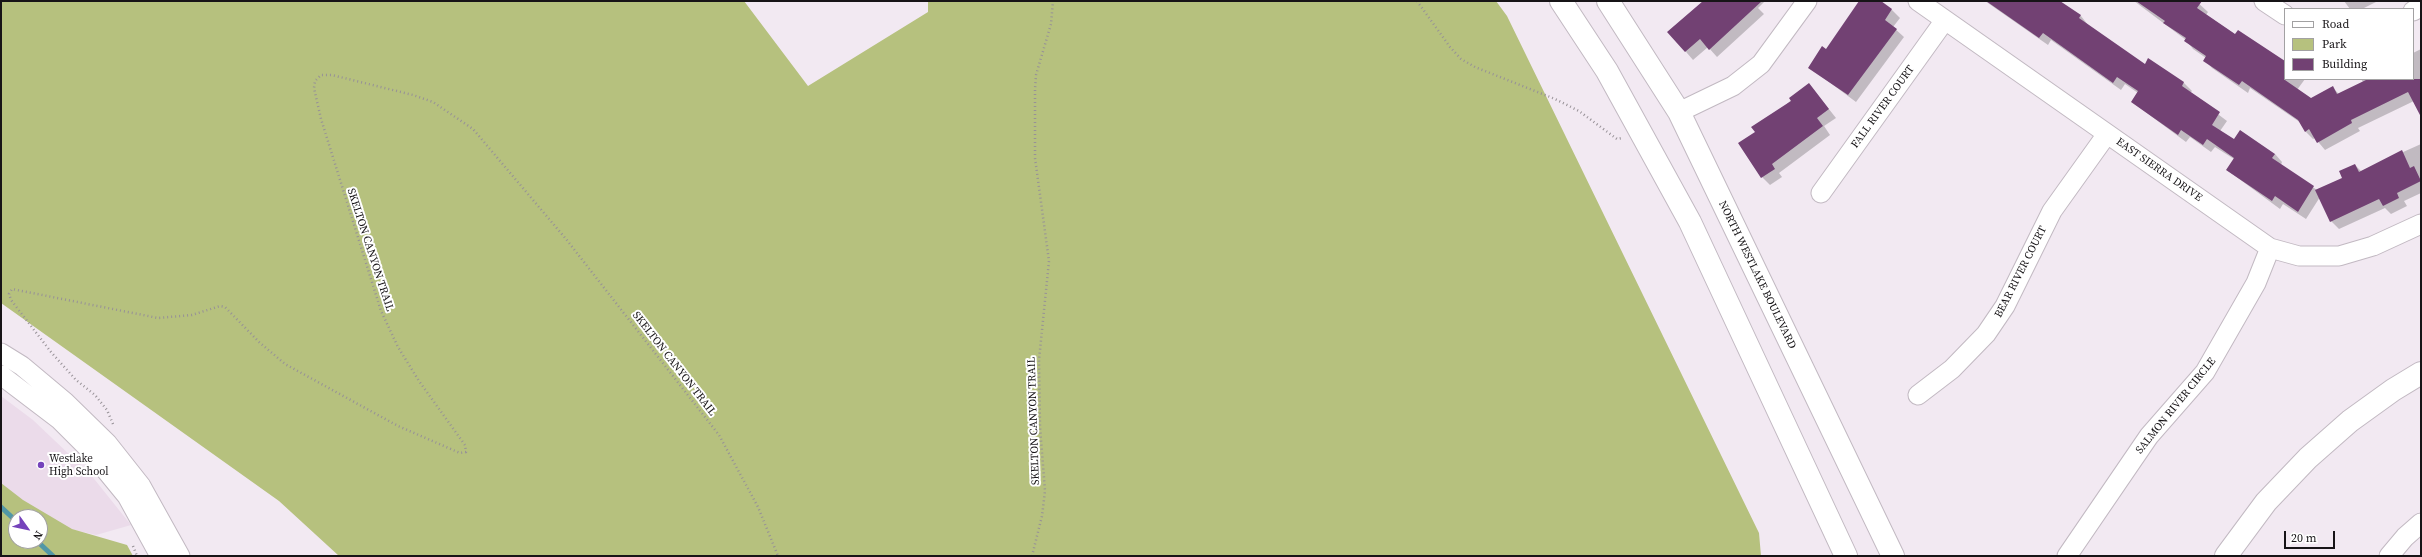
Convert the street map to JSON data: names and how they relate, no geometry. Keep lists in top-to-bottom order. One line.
{"streets":{"main road":["NORTH WESTLAKE BOULEVARD"],"street":["FALL RIVER COURT","EAST SIERRA DRIVE","BEAR RIVER COURT","SALMON RIVER CIRCLE"],"path":["SKELTON CANYON TRAIL"]},"crossings":[["FALL RIVER COURT","EAST SIERRA DRIVE"],["EAST SIERRA DRIVE","BEAR RIVER COURT"],["EAST SIERRA DRIVE","SALMON RIVER CIRCLE"]],"places":["Westlake High School"],"legend":["Road","Park","Building"],"scale_bar":"20 m","north":"bottom right"}
